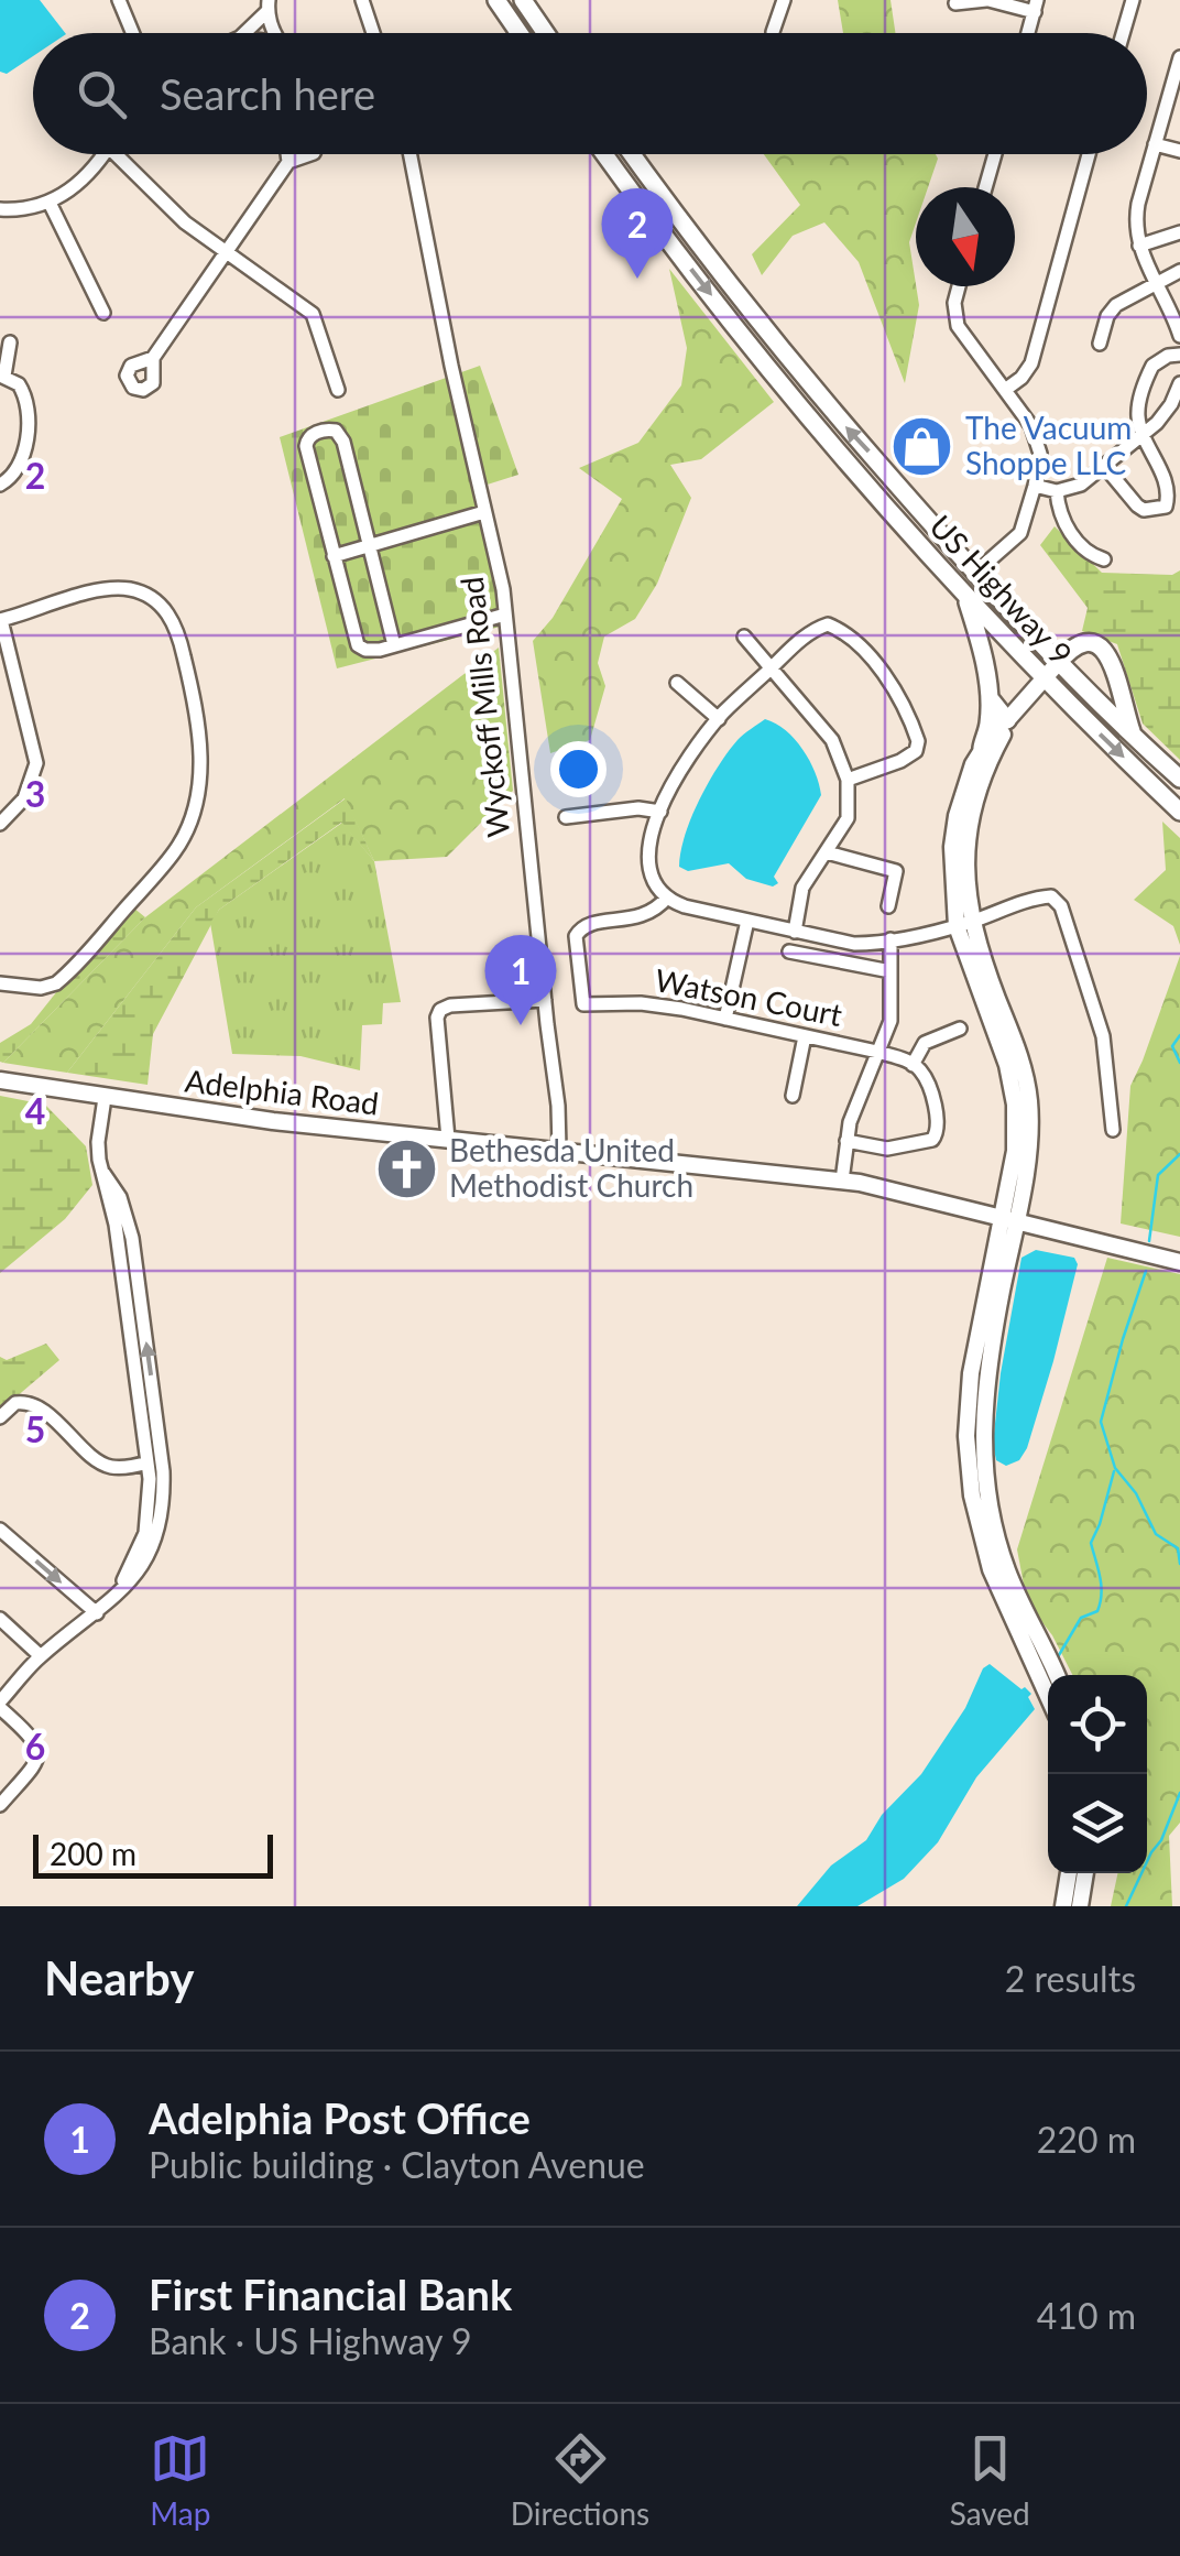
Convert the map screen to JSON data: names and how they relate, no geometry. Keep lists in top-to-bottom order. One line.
{"streets":{"highway":["US Highway 9"],"main road":["Adelphia Road"],"street":["Wyckoff Mills Road","Watson Court"]},"crossings":[["Wyckoff Mills Road","Adelphia Road"]],"places":{"shop":["The Vacuum Shoppe LLC"],"church":["Bethesda United Methodist Church"]},"scale_bar":"200 m","north":"bottom","page":{"search":"Search here","pins":["2","1"],"scale":"200 m","heading":["Nearby","2 results"],"list":[{"mark":"1","name":"Adelphia Post Office","note":"Public building · Clayton Avenue","value":"220 m"},{"mark":"2","name":"First Financial Bank","note":"Bank · US Highway 9","value":"410 m"}],"nav":["Map","Directions","Saved"]},"grid":{"rows":["2","3","4","5","6"]}}
